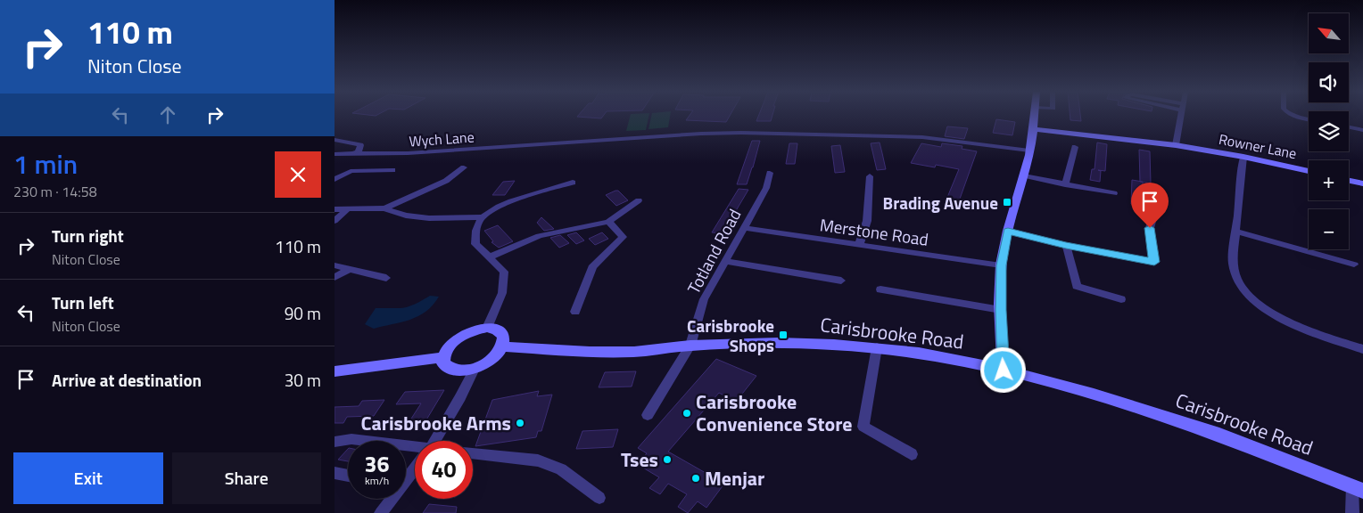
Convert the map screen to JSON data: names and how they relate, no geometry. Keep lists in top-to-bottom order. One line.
{"streets":{"street":["Wych Lane","Rowner Lane","Merstone Road","Totland Road","Carisbrooke Road"]},"crossings":[["Merstone Road","Totland Road"],["Totland Road","Carisbrooke Road"]],"places":{"transit":["Brading Avenue","Carisbrooke Shops"],"other":["Carisbrooke Convenience Store","Carisbrooke Arms","Tses","Menjar"]},"north":"top left","page":{"turn":["110 m","Niton Close"],"map_buttons":["+","−"],"heading":["1 min","230 m · 14:58"],"list":[{"name":"Turn right","note":"Niton Close","value":"110 m"},{"name":"Turn left","note":"Niton Close","value":"90 m"},{"name":"Arrive at destination","value":"30 m"}],"speed":"36 km/h","limit":"40","buttons":["Exit","Share"]}}
